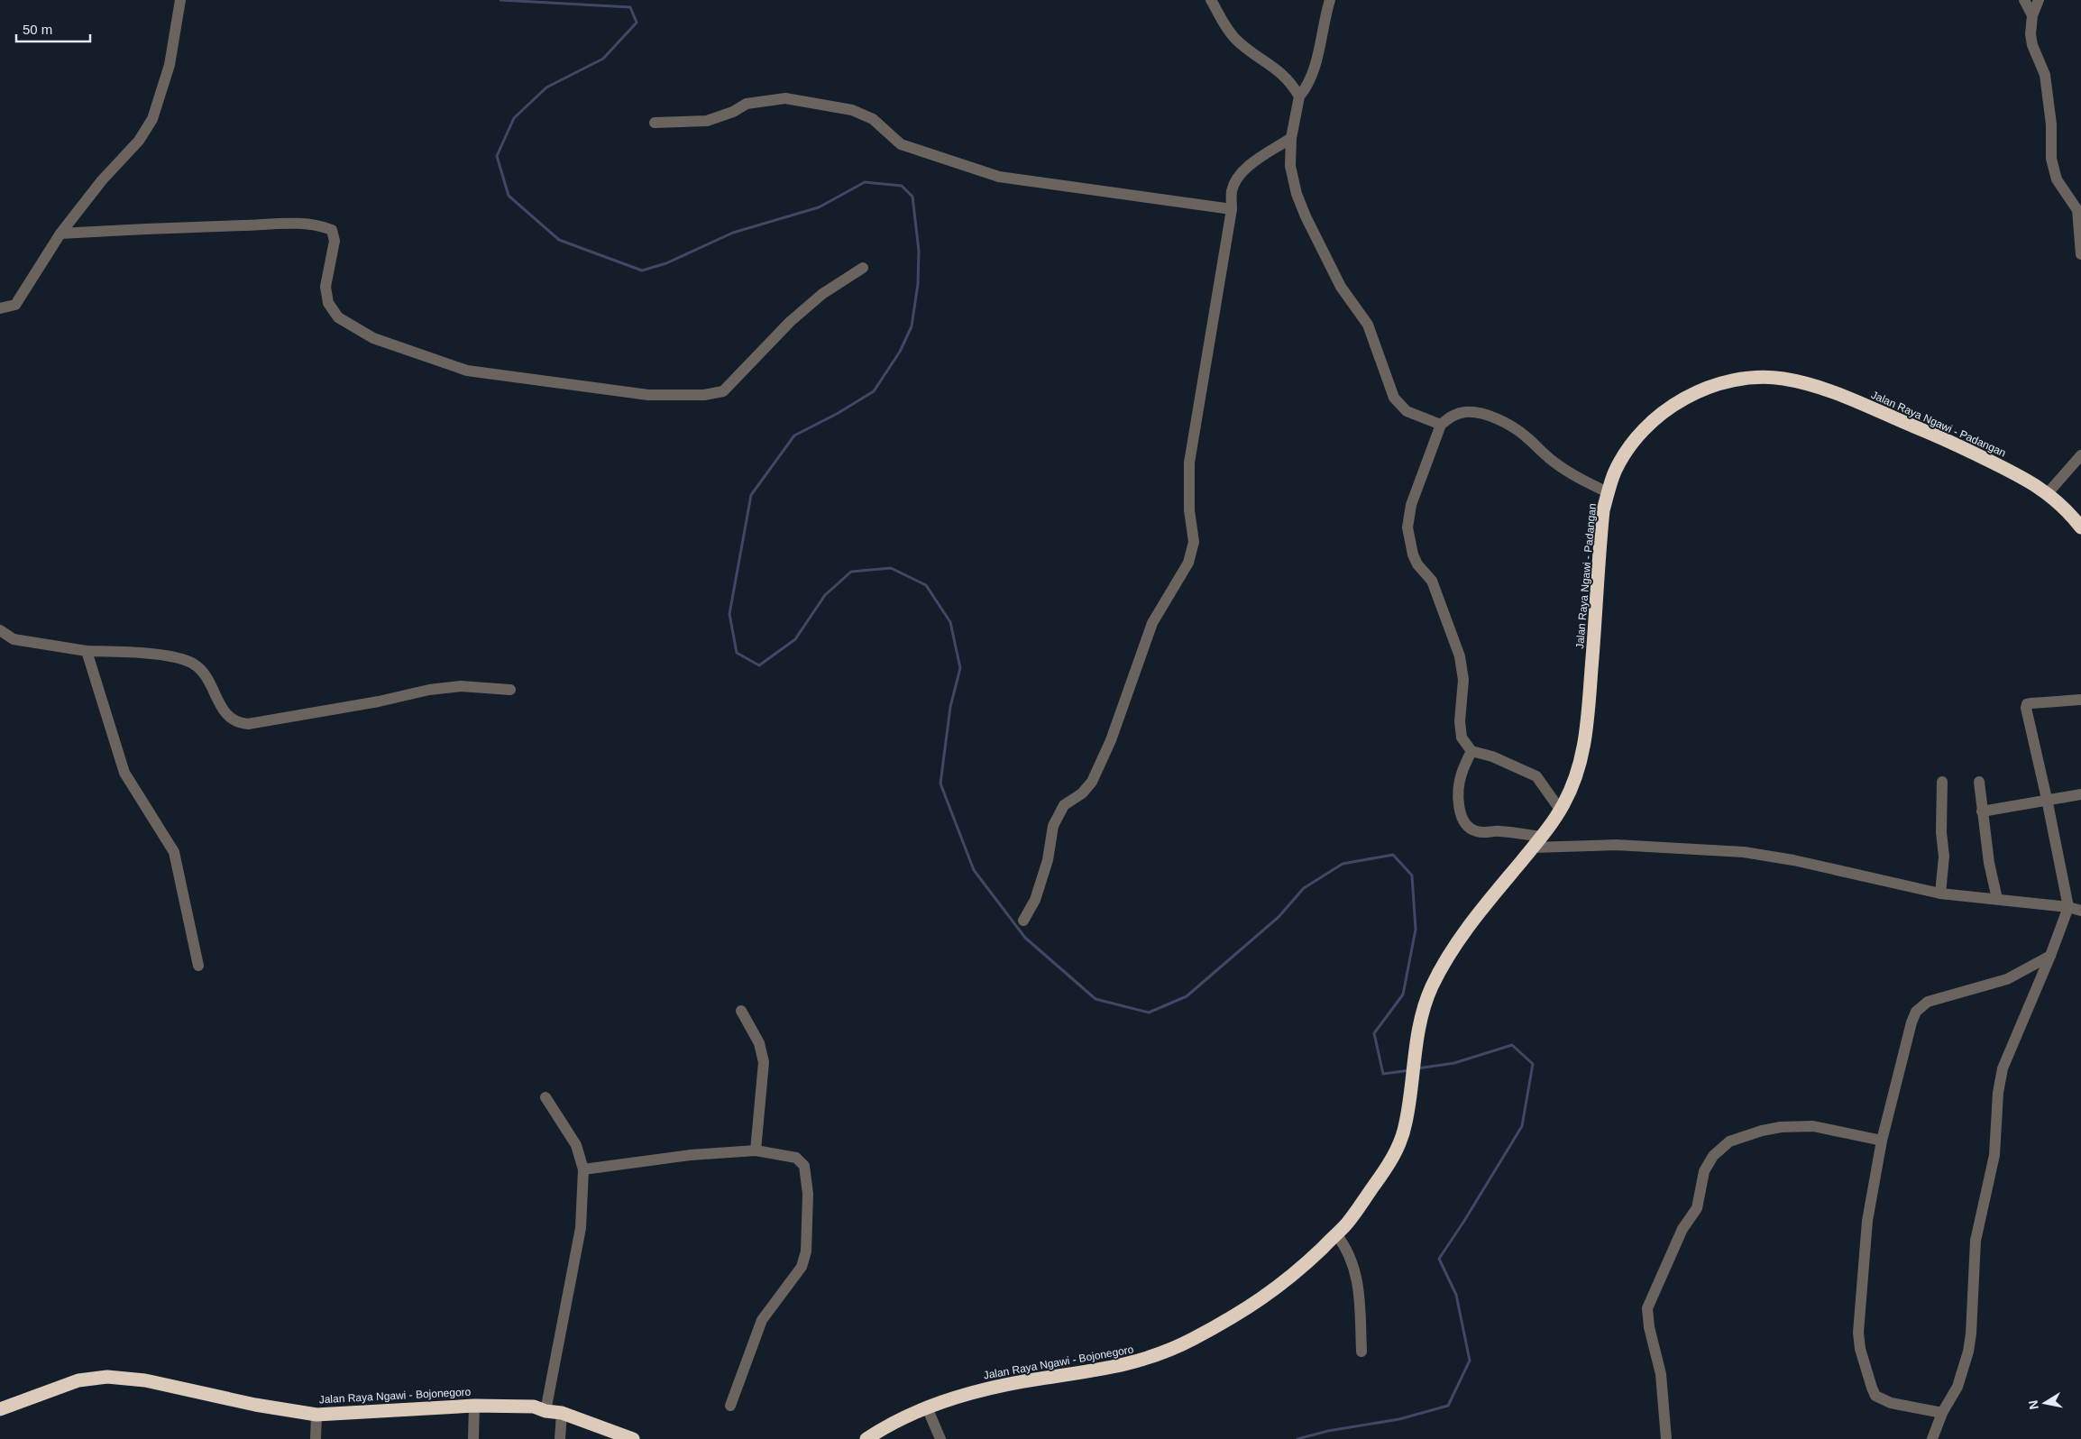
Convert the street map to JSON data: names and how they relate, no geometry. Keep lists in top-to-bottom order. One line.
{"streets":{"highway":["Jalan Raya Ngawi - Padangan","Jalan Raya Ngawi - Bojonegoro"]},"crossings":[["Jalan Raya Ngawi - Padangan","Jalan Raya Ngawi - Bojonegoro"]],"scale_bar":"50 m","north":"left"}
